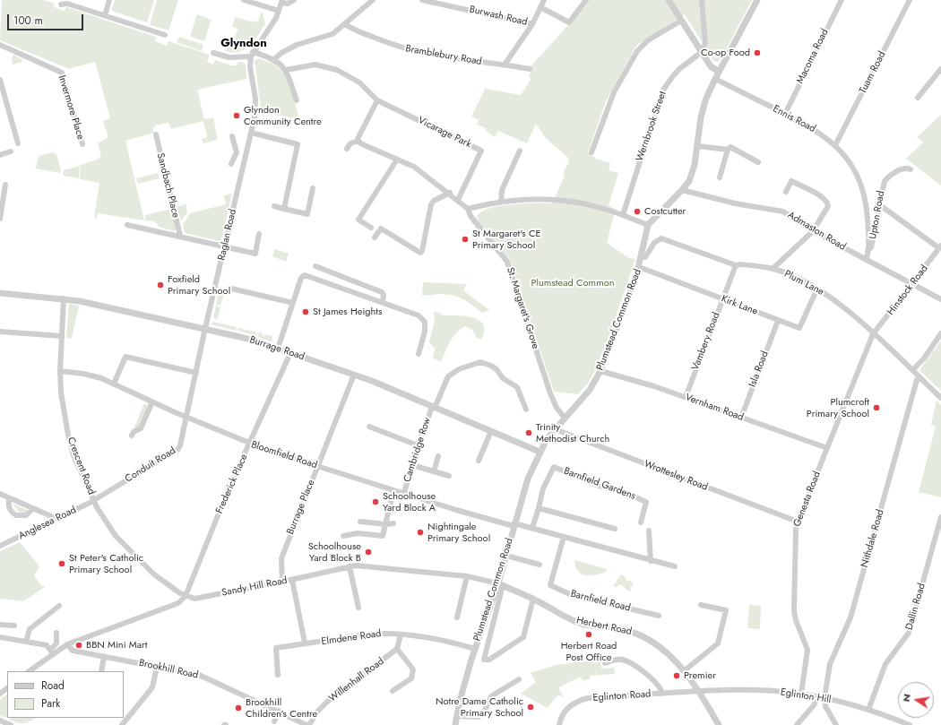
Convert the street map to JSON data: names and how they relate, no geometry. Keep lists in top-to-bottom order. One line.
{"streets":{"street":["Burwash Road","Bramblebury Road","Macoma Road","Tuam Road","Invermore Place","Ennis Road","Wernbrook Street","Vicarage Park","Sandbach Place","Upton Road","Admaston Road","Raglan Road","Plum Lane","Hinstock Road","Kirk Lane","St. Margaret's Grove","Plumstead Common Road","Vambery Road","Burrage Road","Isla Road","Vernham Road","Cambridge Row","Bloomfield Road","Conduit Road","Crescent Road","Wrottesley Road","Frederick Place","Barnfield Gardens","Genesta Road","Burrage Place","Anglesea Road","Nithdale Road","Sandy Hill Road","Barnfield Road","Dallin Road","Herbert Road","Elmdene Road","Brookhill Road","Willenhall Road","Eglinton Road","Eglinton Hill"]},"crossings":[["Macoma Road","Ennis Road"],["Tuam Road","Ennis Road"],["Ennis Road","Upton Road"],["Ennis Road","Admaston Road"],["Vicarage Park","St. Margaret's Grove"],["Sandbach Place","Raglan Road"],["Admaston Road","Hinstock Road"],["Raglan Road","Burrage Road"],["Raglan Road","Bloomfield Road"],["Raglan Road","Conduit Road"],["Plum Lane","Hinstock Road"],["Plum Lane","Kirk Lane"],["Plum Lane","Plumstead Common Road"],["Plum Lane","Vambery Road"],["Plum Lane","Genesta Road"],["Plum Lane","Nithdale Road"],["Hinstock Road","Genesta Road"],["Kirk Lane","Plumstead Common Road"],["Kirk Lane","Vambery Road"],["Kirk Lane","Isla Road"],["St. Margaret's Grove","Plumstead Common Road"],["Plumstead Common Road","Burrage Road"],["Plumstead Common Road","Vernham Road"],["Plumstead Common Road","Bloomfield Road"],["Plumstead Common Road","Wrottesley Road"],["Plumstead Common Road","Sandy Hill Road"],["Plumstead Common Road","Herbert Road"],["Plumstead Common Road","Elmdene Road"],["Vambery Road","Vernham Road"],["Burrage Road","Cambridge Row"],["Burrage Road","Crescent Road"],["Burrage Road","Frederick Place"],["Burrage Road","Burrage Place"],["Isla Road","Vernham Road"],["Vernham Road","Genesta Road"],["Cambridge Row","Bloomfield Road"],["Bloomfield Road","Conduit Road"],["Bloomfield Road","Crescent Road"],["Bloomfield Road","Frederick Place"],["Bloomfield Road","Burrage Place"],["Conduit Road","Crescent Road"],["Conduit Road","Anglesea Road"],["Crescent Road","Frederick Place"],["Crescent Road","Anglesea Road"],["Crescent Road","Sandy Hill Road"],["Wrottesley Road","Genesta Road"],["Frederick Place","Sandy Hill Road"],["Genesta Road","Eglinton Hill"],["Burrage Place","Sandy Hill Road"],["Nithdale Road","Eglinton Hill"],["Sandy Hill Road","Herbert Road"],["Dallin Road","Eglinton Hill"],["Herbert Road","Eglinton Road"],["Herbert Road","Eglinton Hill"],["Brookhill Road","Willenhall Road"],["Eglinton Road","Eglinton Hill"]],"districts":["Glyndon"],"parks":["Plumstead Common"],"places":["Co-op Food","Glyndon Community Centre","Costcutter","St Margaret's CE Primary School","Foxfield Primary School","St James Heights","Plumcroft Primary School","Trinity Methodist Church","Schoolhouse Yard Block A","Nightingale Primary School","Schoolhouse Yard Block B","St Peter's Catholic Primary School","Herbert Road Post Office","BBN Mini Mart","Premier","Notre Dame Catholic Primary School","Brookhill Children’s Centre"],"legend":["Road","Park"],"scale_bar":"100 m","north":"left"}
